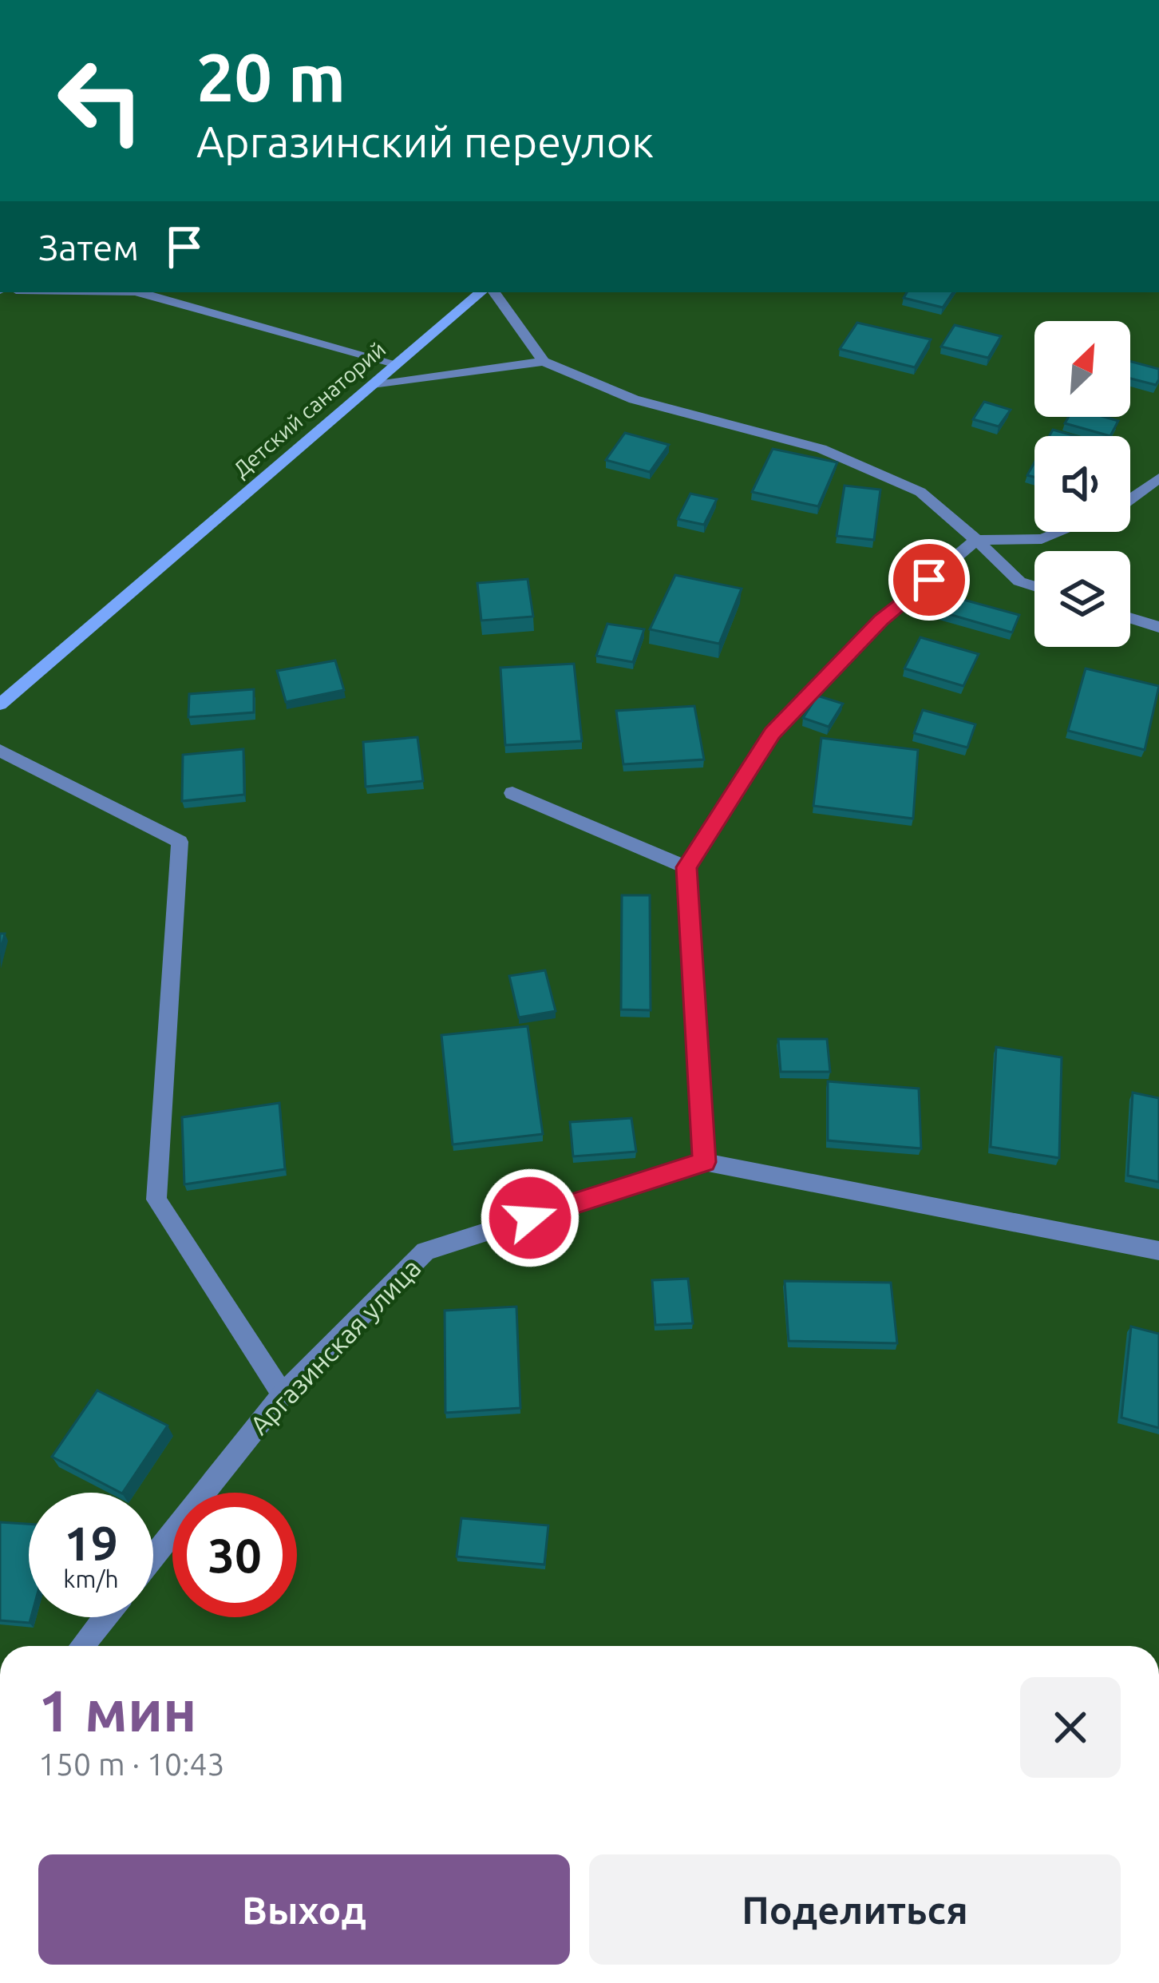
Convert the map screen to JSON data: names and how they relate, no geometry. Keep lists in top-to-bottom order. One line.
{"streets":{"main road":["Детский санаторий"],"street":["Аргазинская улица"]},"north":"top right","page":{"turn":["20 m","Аргазинский переулок"],"then":"Затем","speed":"19 km/h","limit":"30","heading":["1 мин","150 m · 10:43"],"buttons":["Выход","Поделиться"]}}
